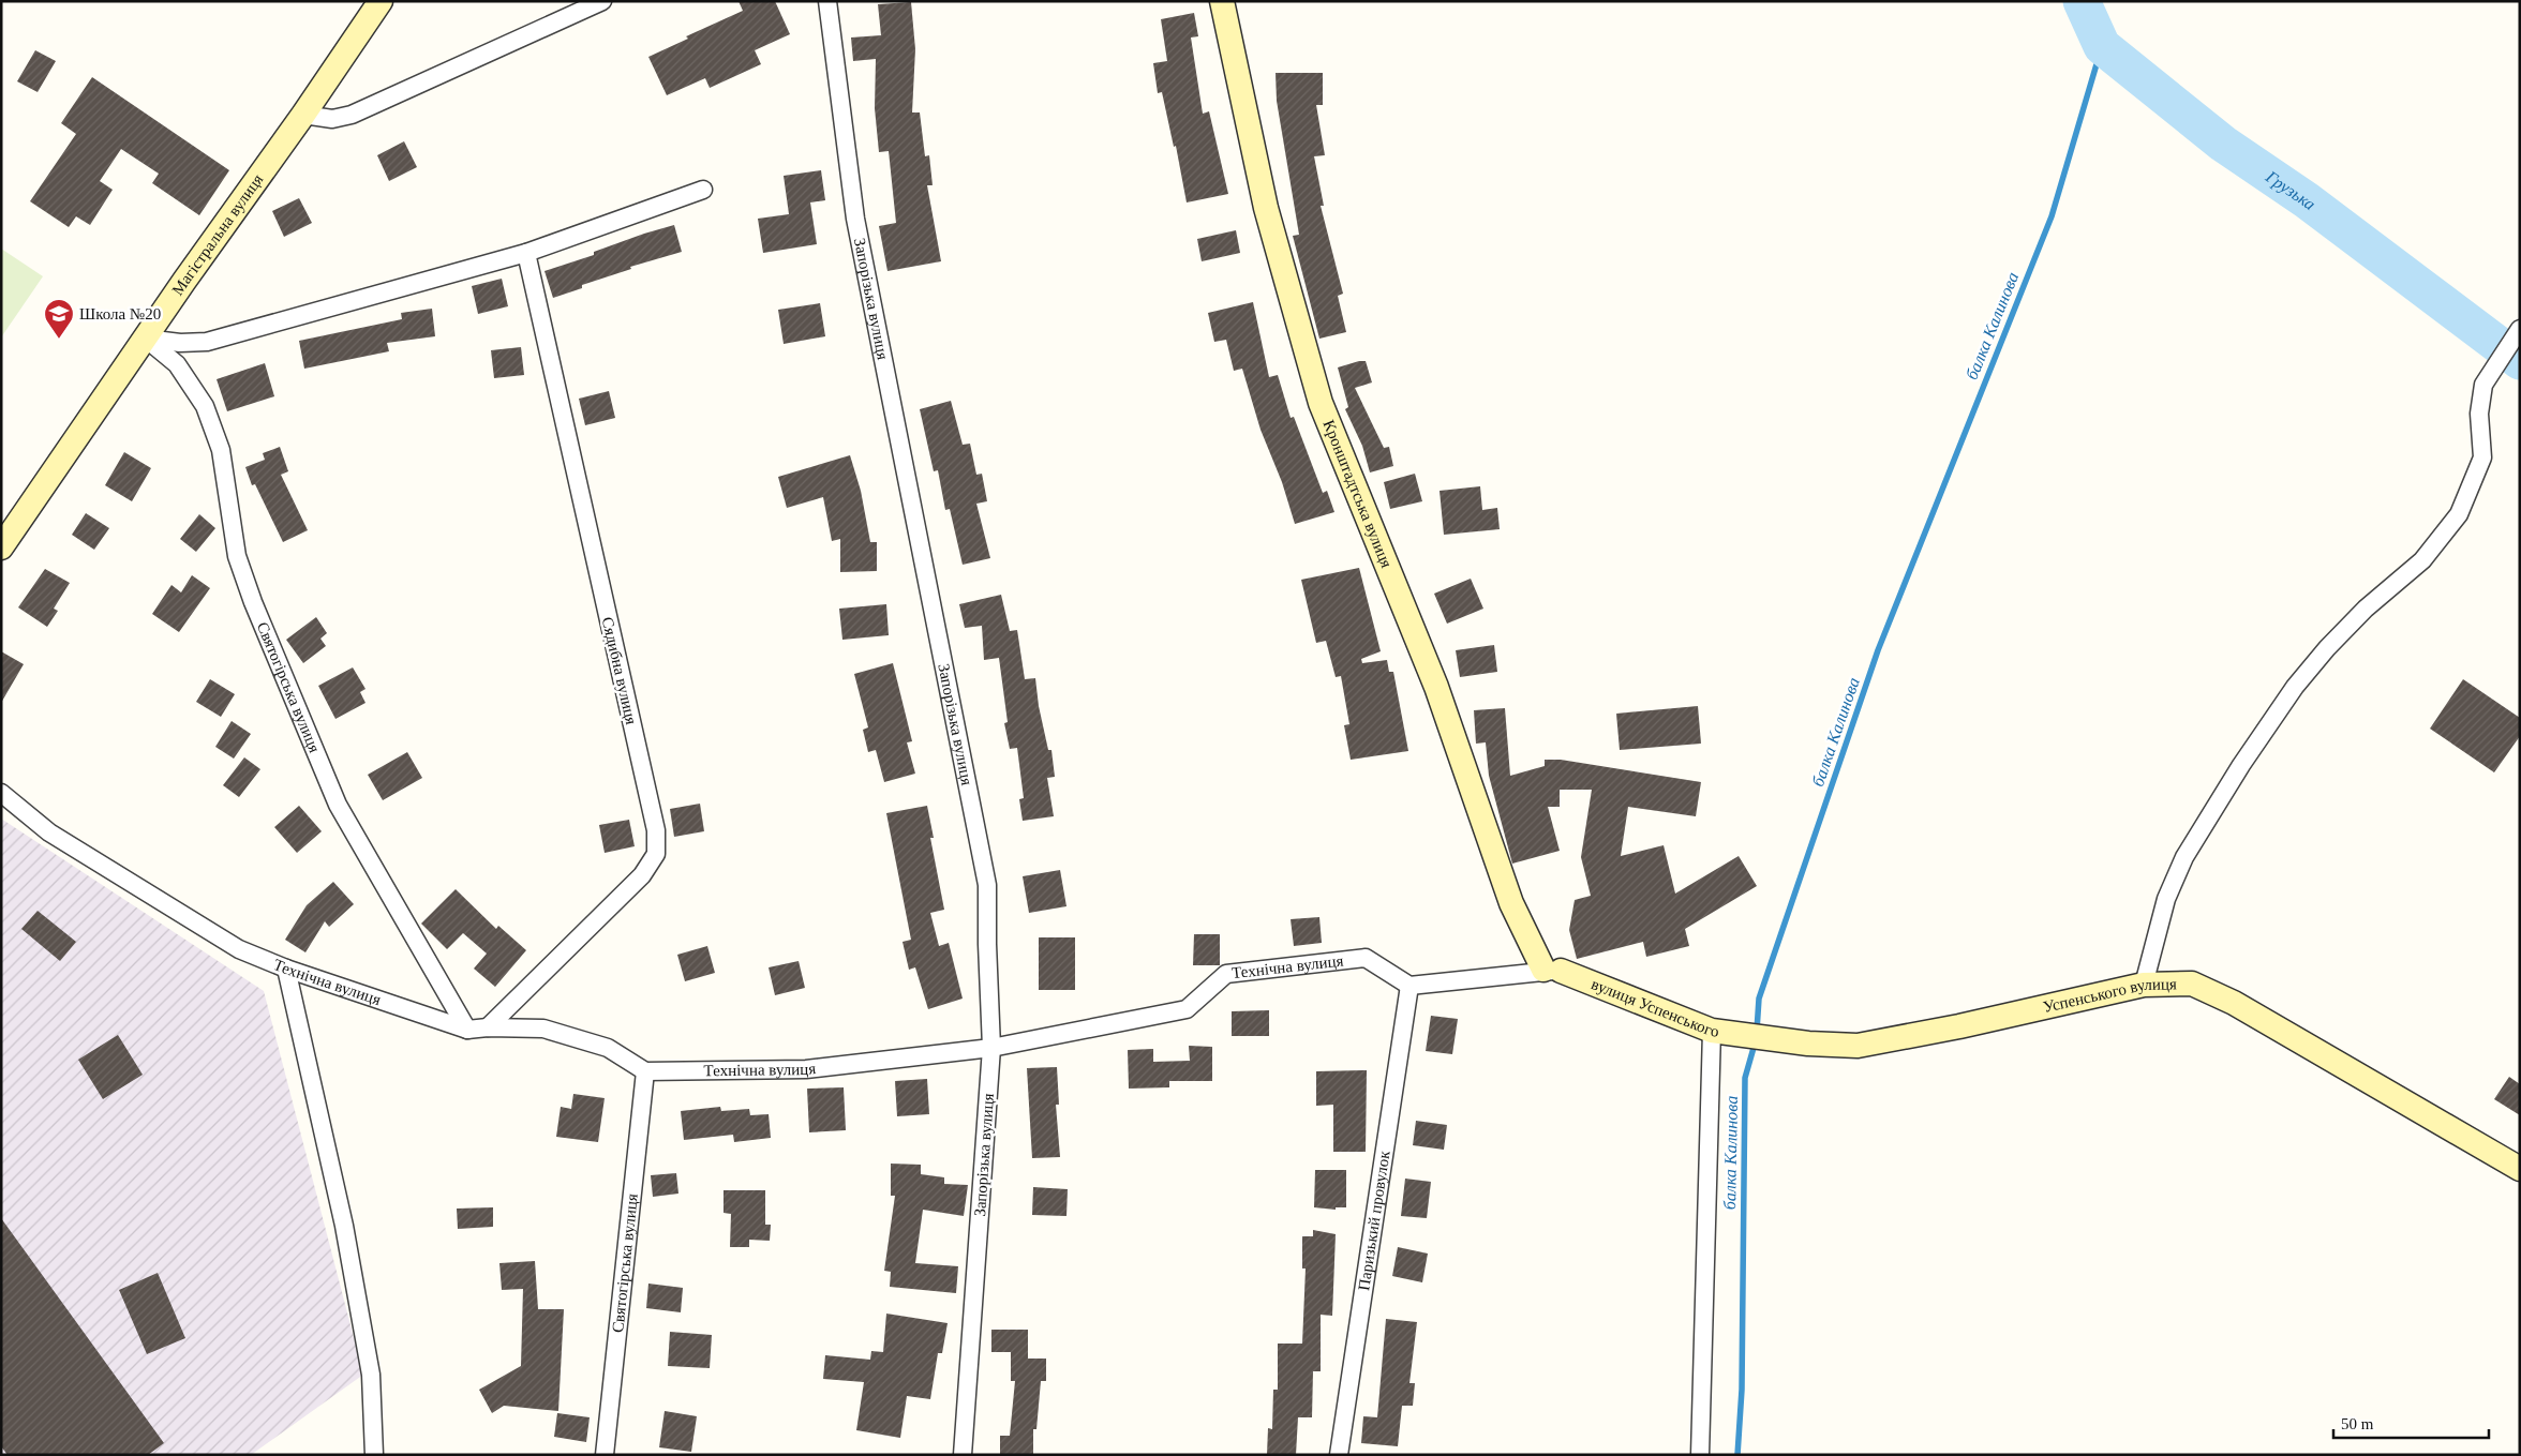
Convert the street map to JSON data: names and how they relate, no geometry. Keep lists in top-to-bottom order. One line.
{"streets":{"street":["Магістральна вулиця","Запорізька вулиця","Кронштадтська вулиця","Сядибна вулиця","Святогірська вулиця","Технічна вулиця","Успенського вулиця","вулиця Успенського","Паризький провулок"]},"crossings":[["Магістральна вулиця","Святогірська вулиця"],["Запорізька вулиця","Технічна вулиця"],["Кронштадтська вулиця","вулиця Успенського"],["Сядибна вулиця","Технічна вулиця"],["Святогірська вулиця","Технічна вулиця"],["Технічна вулиця","Паризький провулок"],["Успенського вулиця","вулиця Успенського"]],"water":["Грузька","балка Калинова"],"places":{"school or university":["Школа №20"]},"scale_bar":"50 m"}
